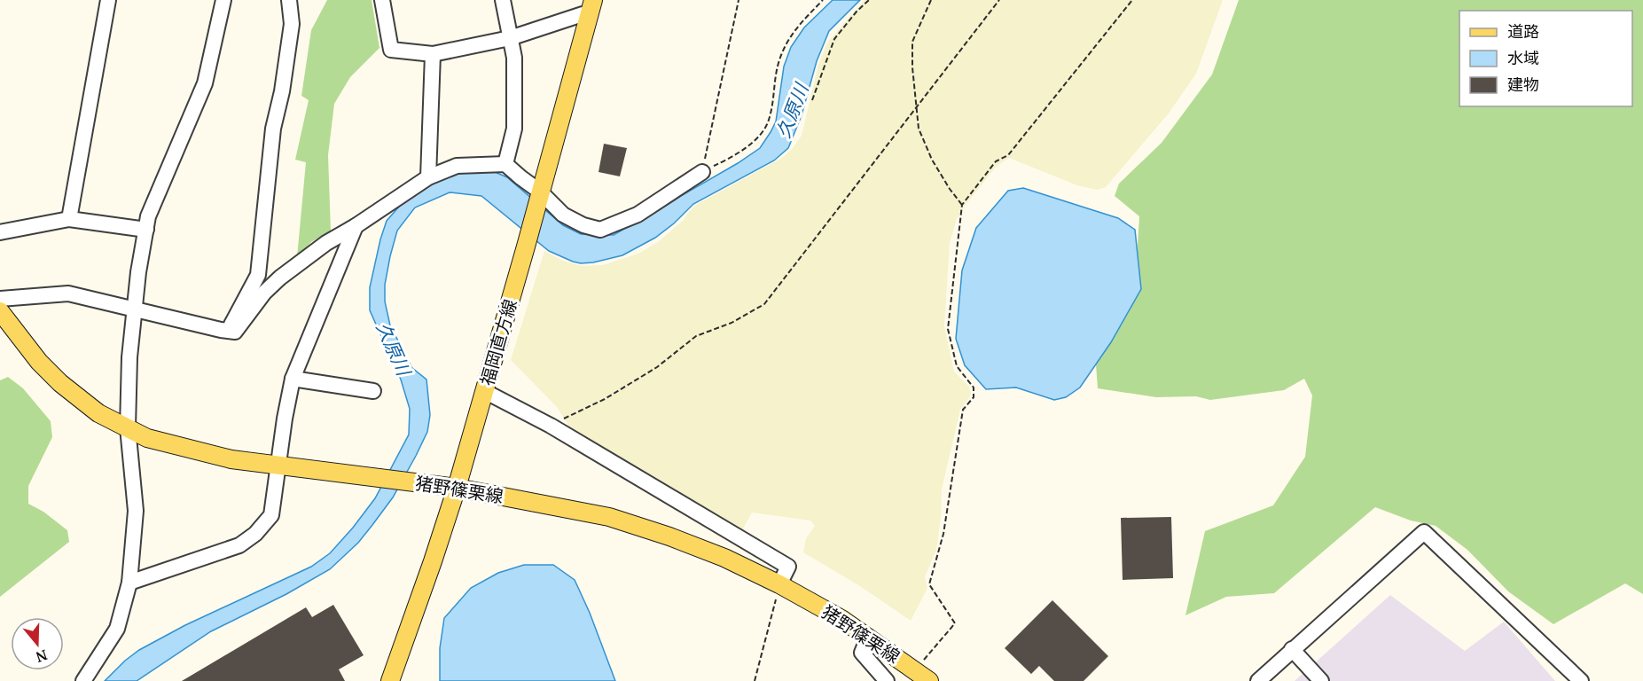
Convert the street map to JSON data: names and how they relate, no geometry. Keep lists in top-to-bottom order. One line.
{"streets":{"main road":["福岡直方線","猪野篠栗線"]},"crossings":[["福岡直方線","猪野篠栗線"]],"water":["久原川"],"legend":["道路","水域","建物"],"north":"bottom"}
